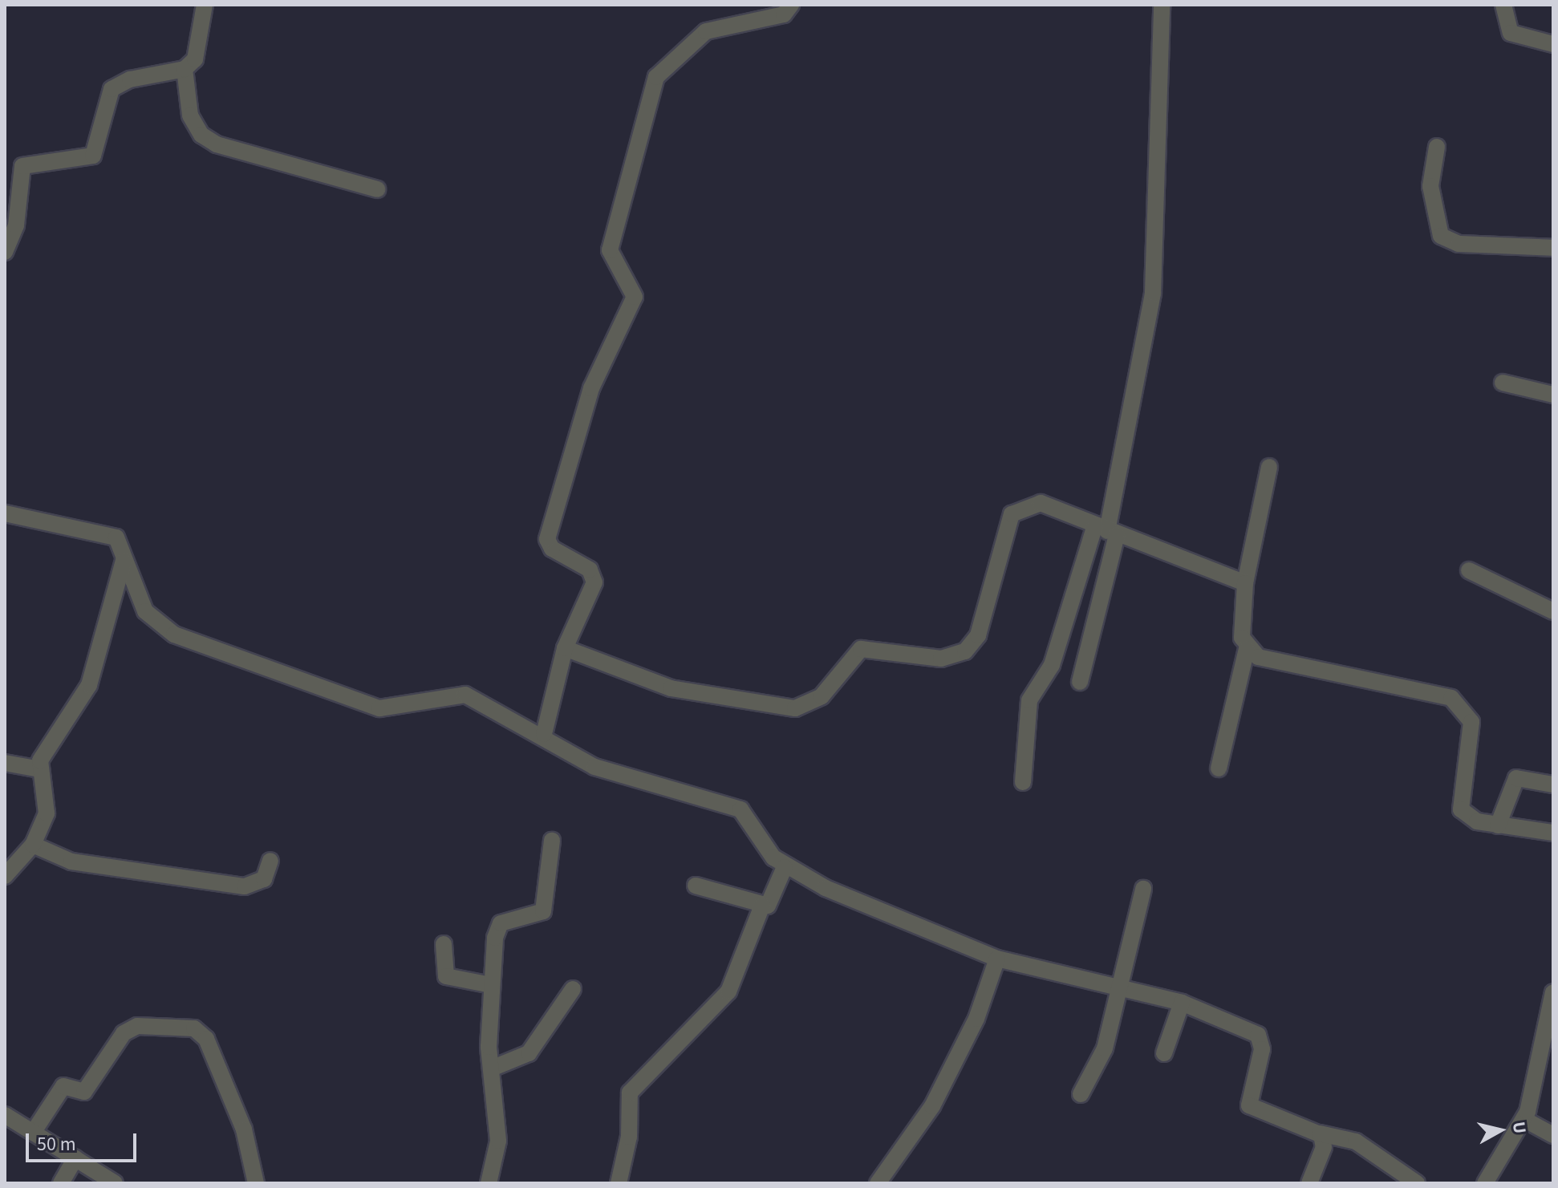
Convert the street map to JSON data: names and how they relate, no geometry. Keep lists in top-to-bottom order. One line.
{"scale_bar":"50 m","north":"right"}
